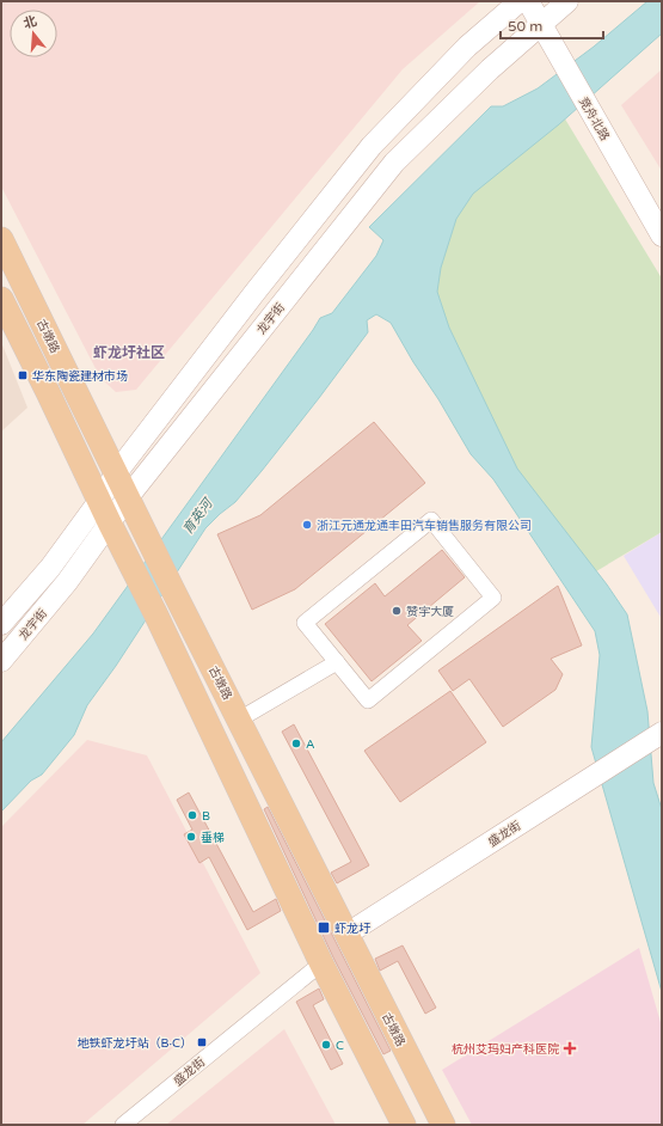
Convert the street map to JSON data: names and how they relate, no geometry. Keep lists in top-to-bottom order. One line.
{"streets":{"main road":["古墩路"],"street":["竞舟北路","龙宇街","盛龙街"]},"crossings":[["竞舟北路","龙宇街"],["龙宇街","古墩路"],["古墩路","盛龙街"]],"districts":["虾龙圩社区"],"water":["育英河"],"places":{"transit":["华东陶瓷建材市场","虾龙圩","地铁虾龙圩站（B·C）"],"other":["浙江元通龙通丰田汽车销售服务有限公司","赞宇大厦","A","B","垂梯","C"],"health":["杭州艾玛妇产科医院"]},"scale_bar":"50 m","north":"top"}
